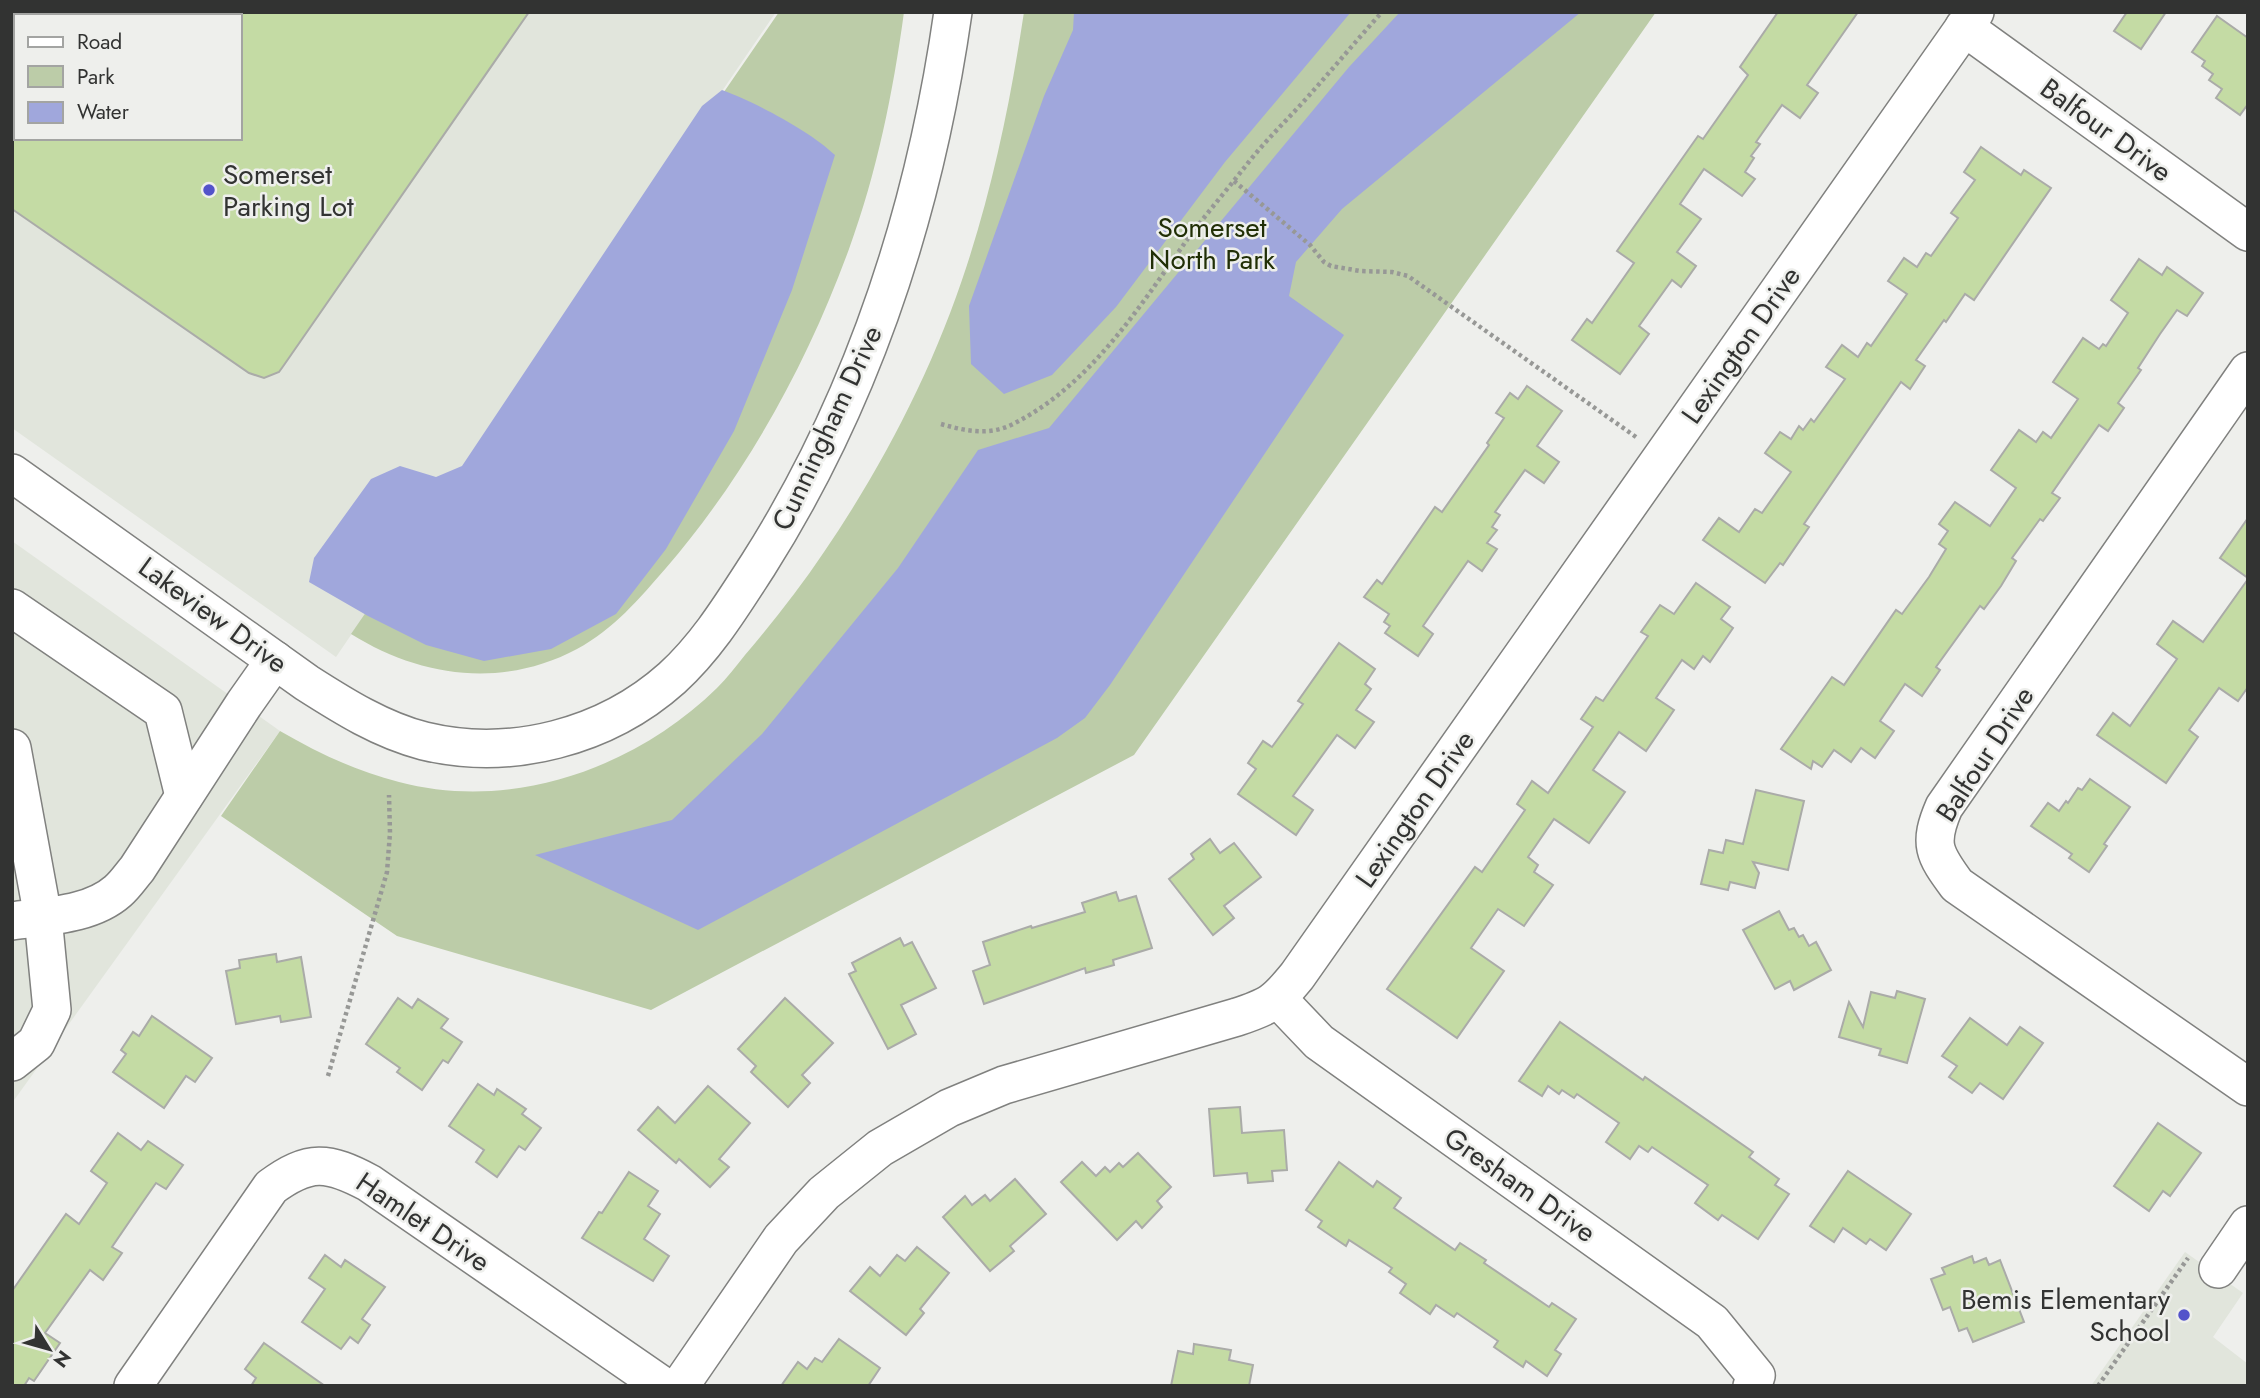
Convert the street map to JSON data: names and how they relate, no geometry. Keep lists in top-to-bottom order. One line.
{"streets":{"street":["Balfour Drive","Lexington Drive","Cunningham Drive","Lakeview Drive","Gresham Drive","Hamlet Drive"]},"crossings":[["Balfour Drive","Lexington Drive"],["Lexington Drive","Gresham Drive"],["Cunningham Drive","Lakeview Drive"]],"parks":["Somerset North Park"],"places":["Somerset Parking Lot","Bemis Elementary School"],"legend":["Road","Park","Water"],"north":"bottom right"}
